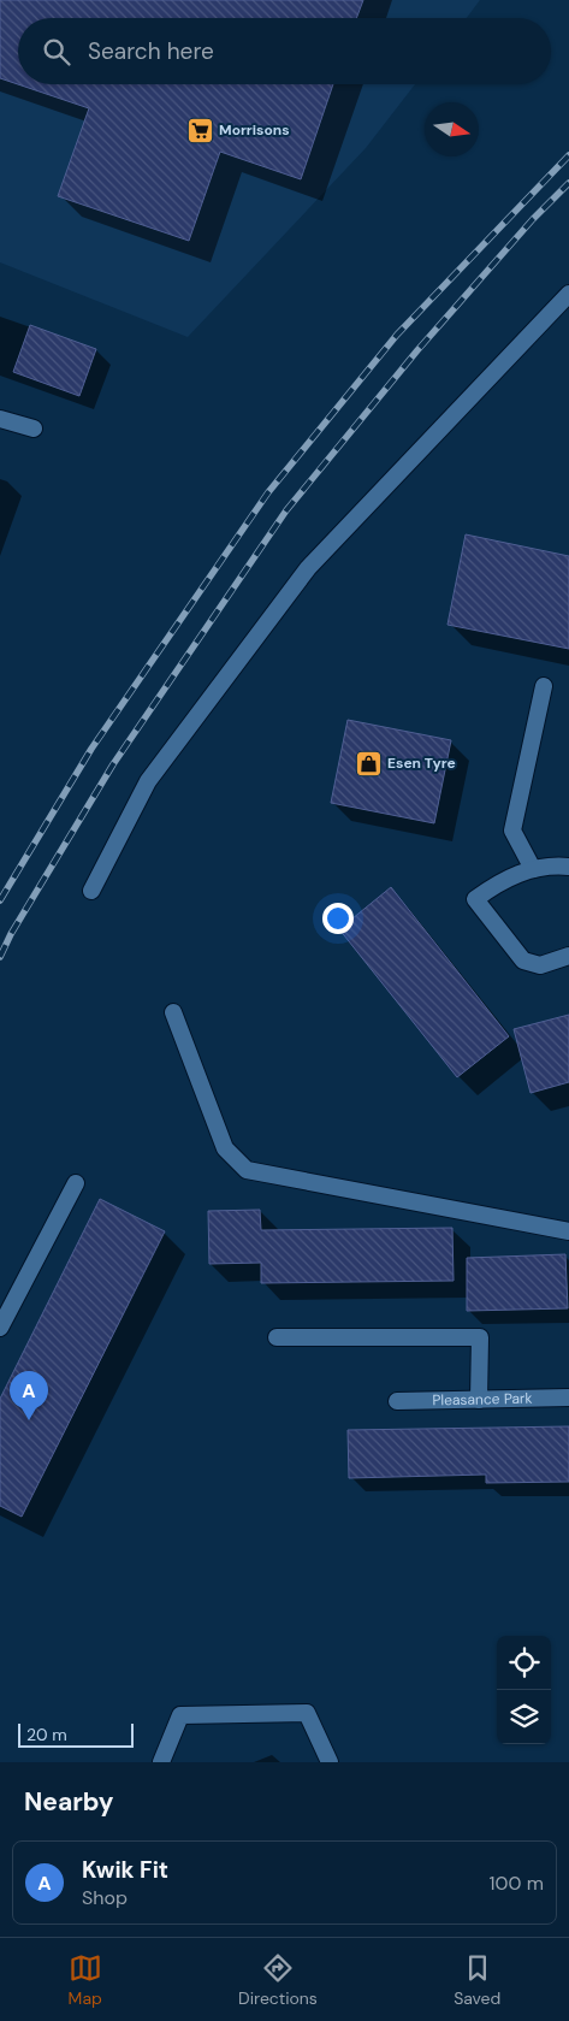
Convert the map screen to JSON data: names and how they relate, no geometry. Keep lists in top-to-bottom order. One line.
{"streets":{"street":["Pleasance Park"]},"places":{"supermarket":["Morrisons"],"shop":["Esen Tyre"]},"scale_bar":"20 m","north":"right","page":{"search":"Search here","pins":"A","scale":"20 m","heading":"Nearby","list":[{"mark":"A","name":"Kwik Fit","note":"Shop","value":"100 m"}],"nav":["Map","Directions","Saved"]}}
